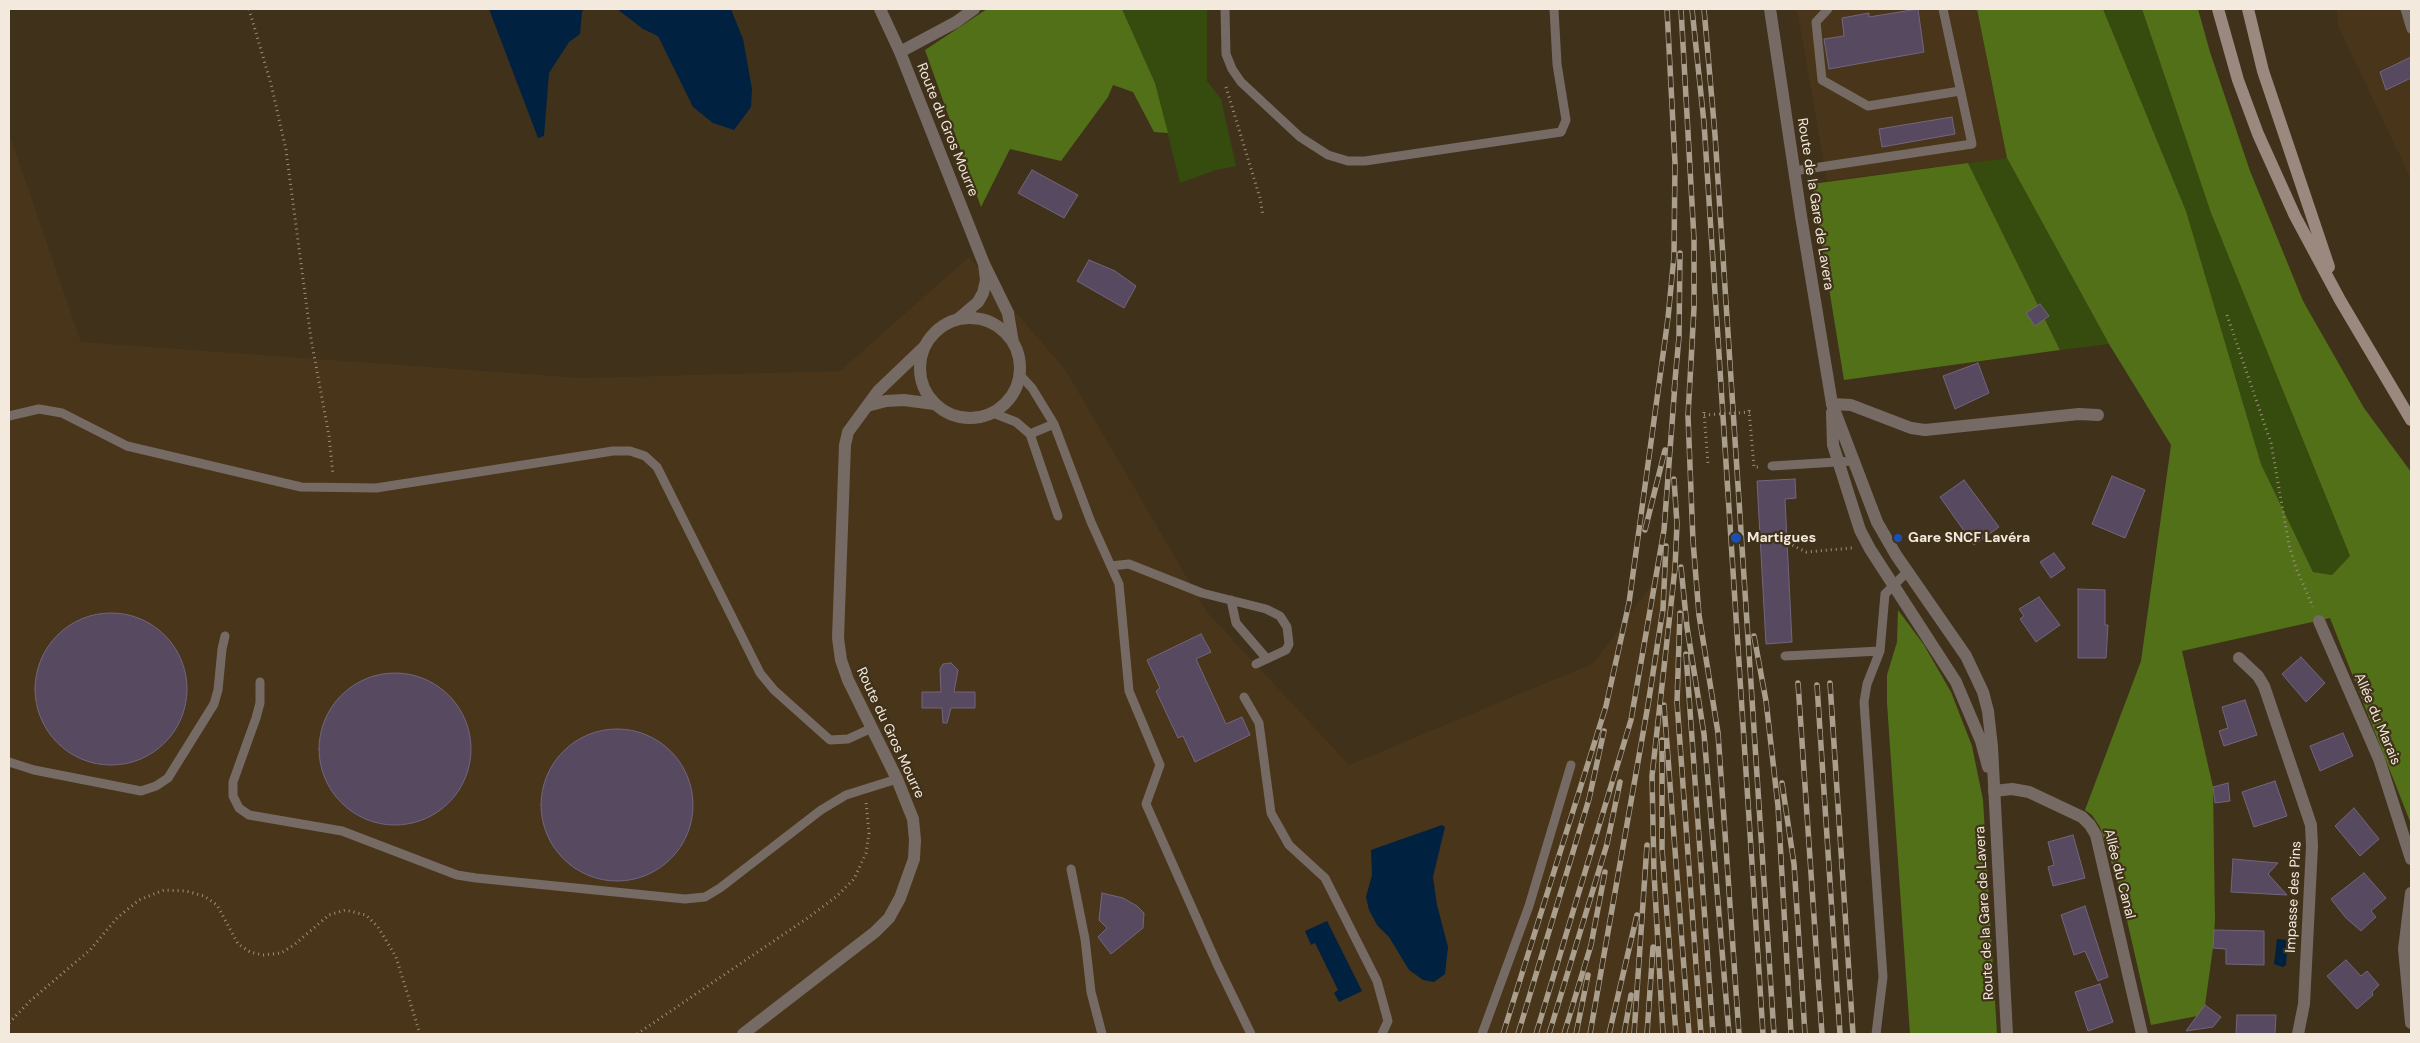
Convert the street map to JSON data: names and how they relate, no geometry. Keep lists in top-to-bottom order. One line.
{"streets":{"street":["Route du Gros Mourre","Route de la Gare de Lavera","Allée du Marais","Allée du Canal","Impasse des Pins"]},"crossings":[["Route de la Gare de Lavera","Allée du Canal"]],"places":["Martigues","Gare SNCF Lavéra"]}
